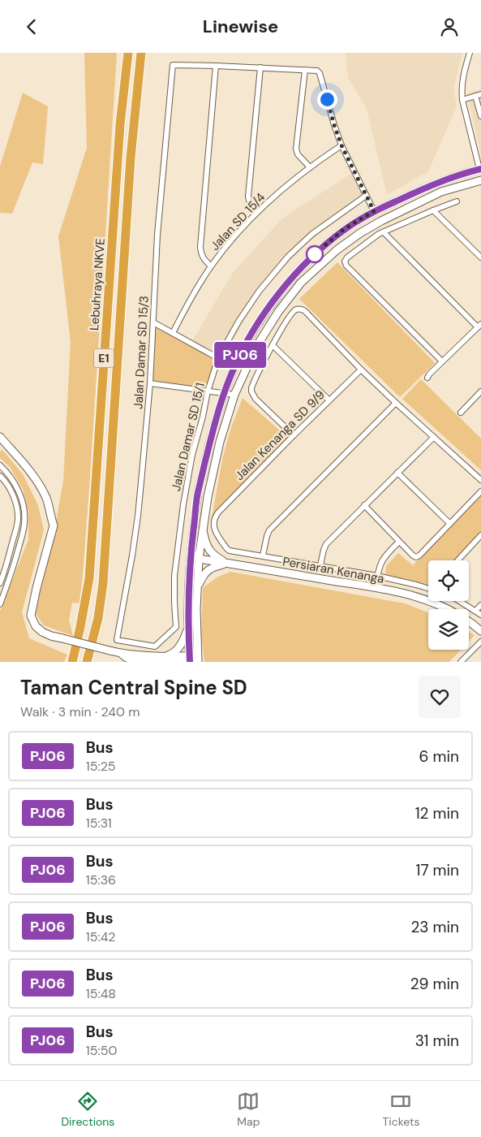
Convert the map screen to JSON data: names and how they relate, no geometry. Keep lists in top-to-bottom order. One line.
{"streets":{"highway":["Lebuhraya NKVE","E1"],"main road":["Persiaran Kenanga"],"street":["Jalan SD 15/4","Jalan Damar SD 15/3","Jalan Kenanga SD 9/9","Jalan Damar SD 15/1"]},"crossings":[["Jalan Damar SD 15/3","Jalan Damar SD 15/1"]],"lines":["bus line PJ06"],"page":{"header":"Linewise","on_map":"PJ06","heading":["Taman Central Spine SD","Walk · 3 min · 240 m"],"list":[{"mark":"PJ06","name":"Bus","note":"15:25","value":"6 min"},{"mark":"PJ06","name":"Bus","note":"15:31","value":"12 min"},{"mark":"PJ06","name":"Bus","note":"15:36","value":"17 min"},{"mark":"PJ06","name":"Bus","note":"15:42","value":"23 min"},{"mark":"PJ06","name":"Bus","note":"15:48","value":"29 min"},{"mark":"PJ06","name":"Bus","note":"15:50","value":"31 min"}],"tabs":["Directions","Map","Tickets"]}}
